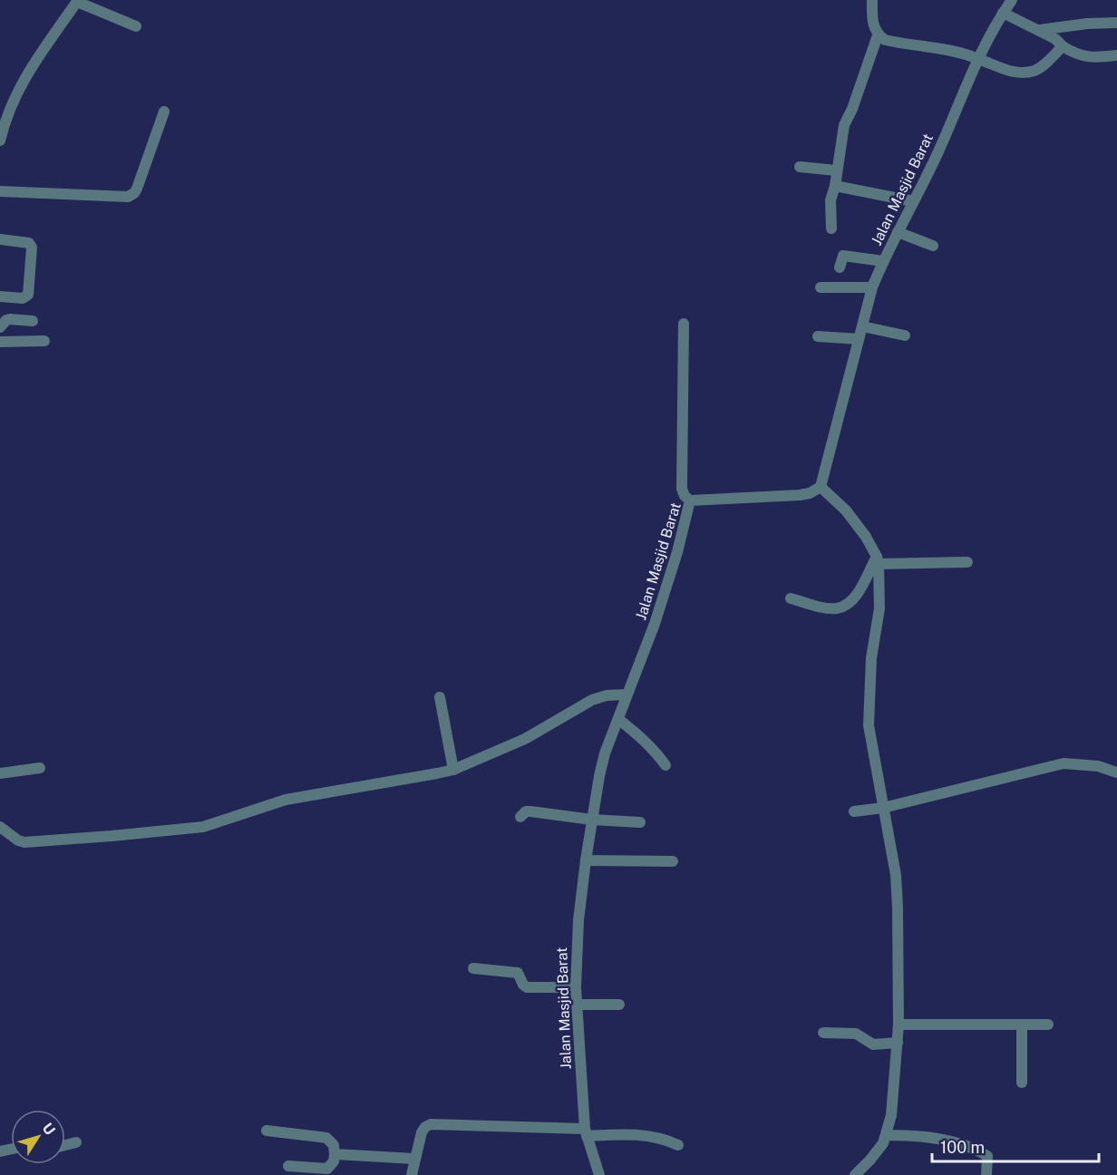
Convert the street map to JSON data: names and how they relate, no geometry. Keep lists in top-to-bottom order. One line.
{"streets":{"street":["Jalan Masjid Barat"]},"scale_bar":"100 m","north":"top right"}
